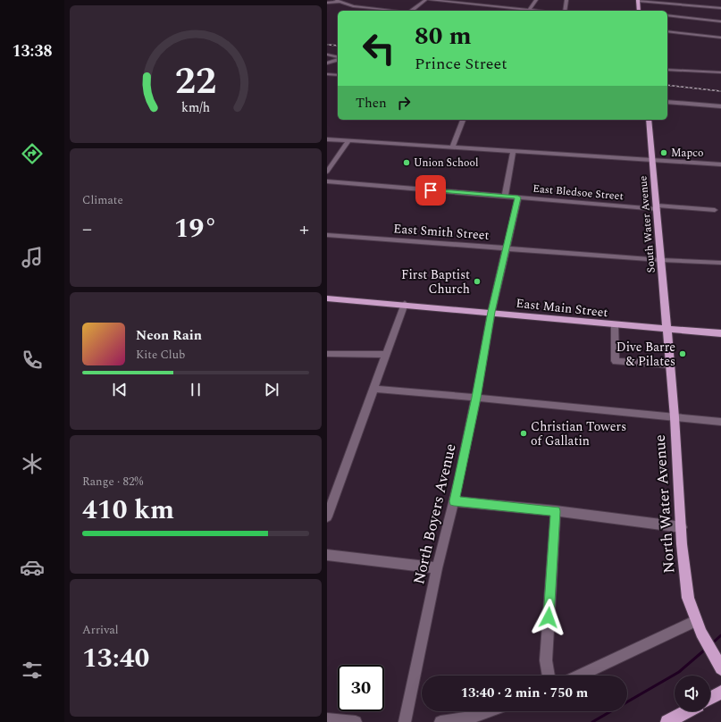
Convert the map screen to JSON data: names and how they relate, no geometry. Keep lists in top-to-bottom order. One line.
{"streets":{"main road":["South Water Avenue","East Main Street","North Water Avenue"],"street":["East Bledsoe Street","East Smith Street","North Boyers Avenue"]},"crossings":[["East Bledsoe Street","South Water Avenue"],["East Bledsoe Street","North Boyers Avenue"],["South Water Avenue","East Smith Street"],["South Water Avenue","East Main Street"],["South Water Avenue","North Water Avenue"],["East Smith Street","North Boyers Avenue"],["East Main Street","North Water Avenue"],["East Main Street","North Boyers Avenue"]],"places":["Mapco","Union School","First Baptist Church","Dive Barre & Pilates","Christian Towers of Gallatin"],"page":{"tabs":"13:38","turn":["80 m","Prince Street"],"then":"Then","tile":["Climate",["Range · 82%","410 km"],["Arrival","13:40"]],"heat":["−","19°","+"],"song":["Neon Rain","Kite Club"],"limit":"30","trip":"13:40 · 2 min · 750 m","gauge":["22","km/h"]}}
